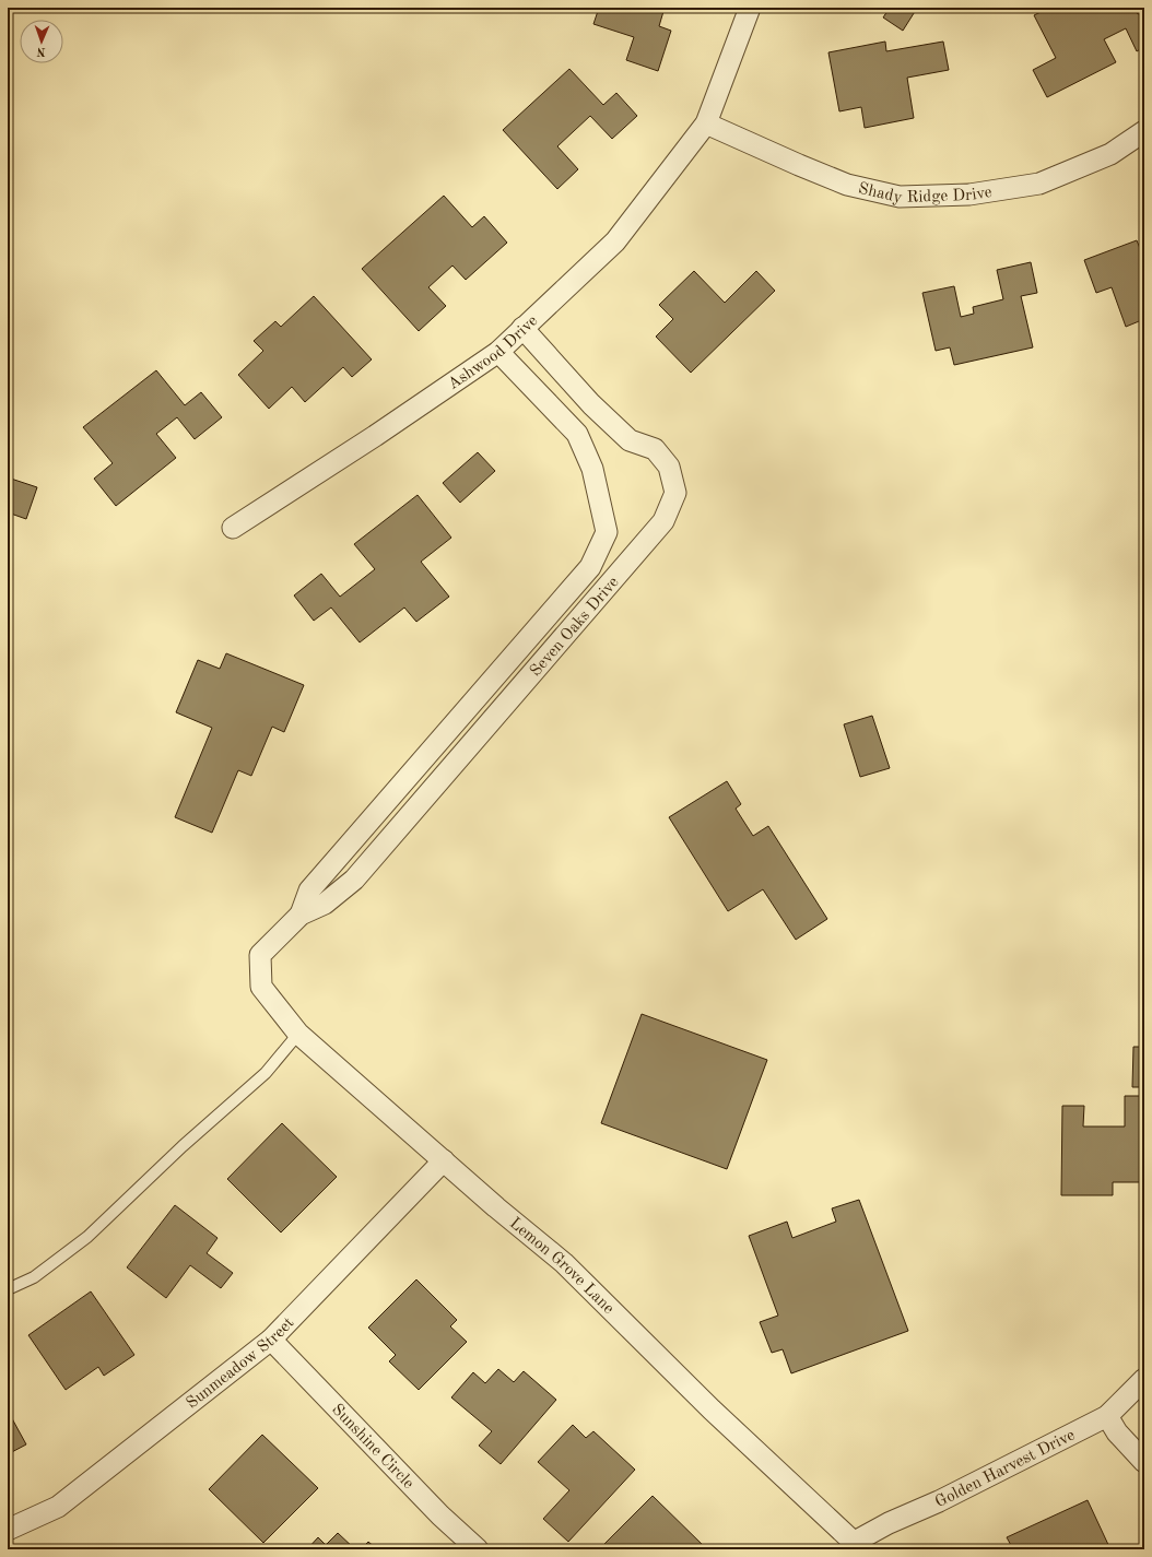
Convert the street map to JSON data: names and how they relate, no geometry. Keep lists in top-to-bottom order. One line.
{"streets":{"street":["Shady Ridge Drive","Ashwood Drive","Seven Oaks Drive","Lemon Grove Lane","Sunmeadow Street","Sunshine Circle","Golden Harvest Drive"]},"crossings":[["Shady Ridge Drive","Ashwood Drive"],["Ashwood Drive","Seven Oaks Drive"],["Seven Oaks Drive","Lemon Grove Lane"],["Lemon Grove Lane","Sunmeadow Street"],["Lemon Grove Lane","Golden Harvest Drive"],["Sunmeadow Street","Sunshine Circle"]],"north":"bottom"}
